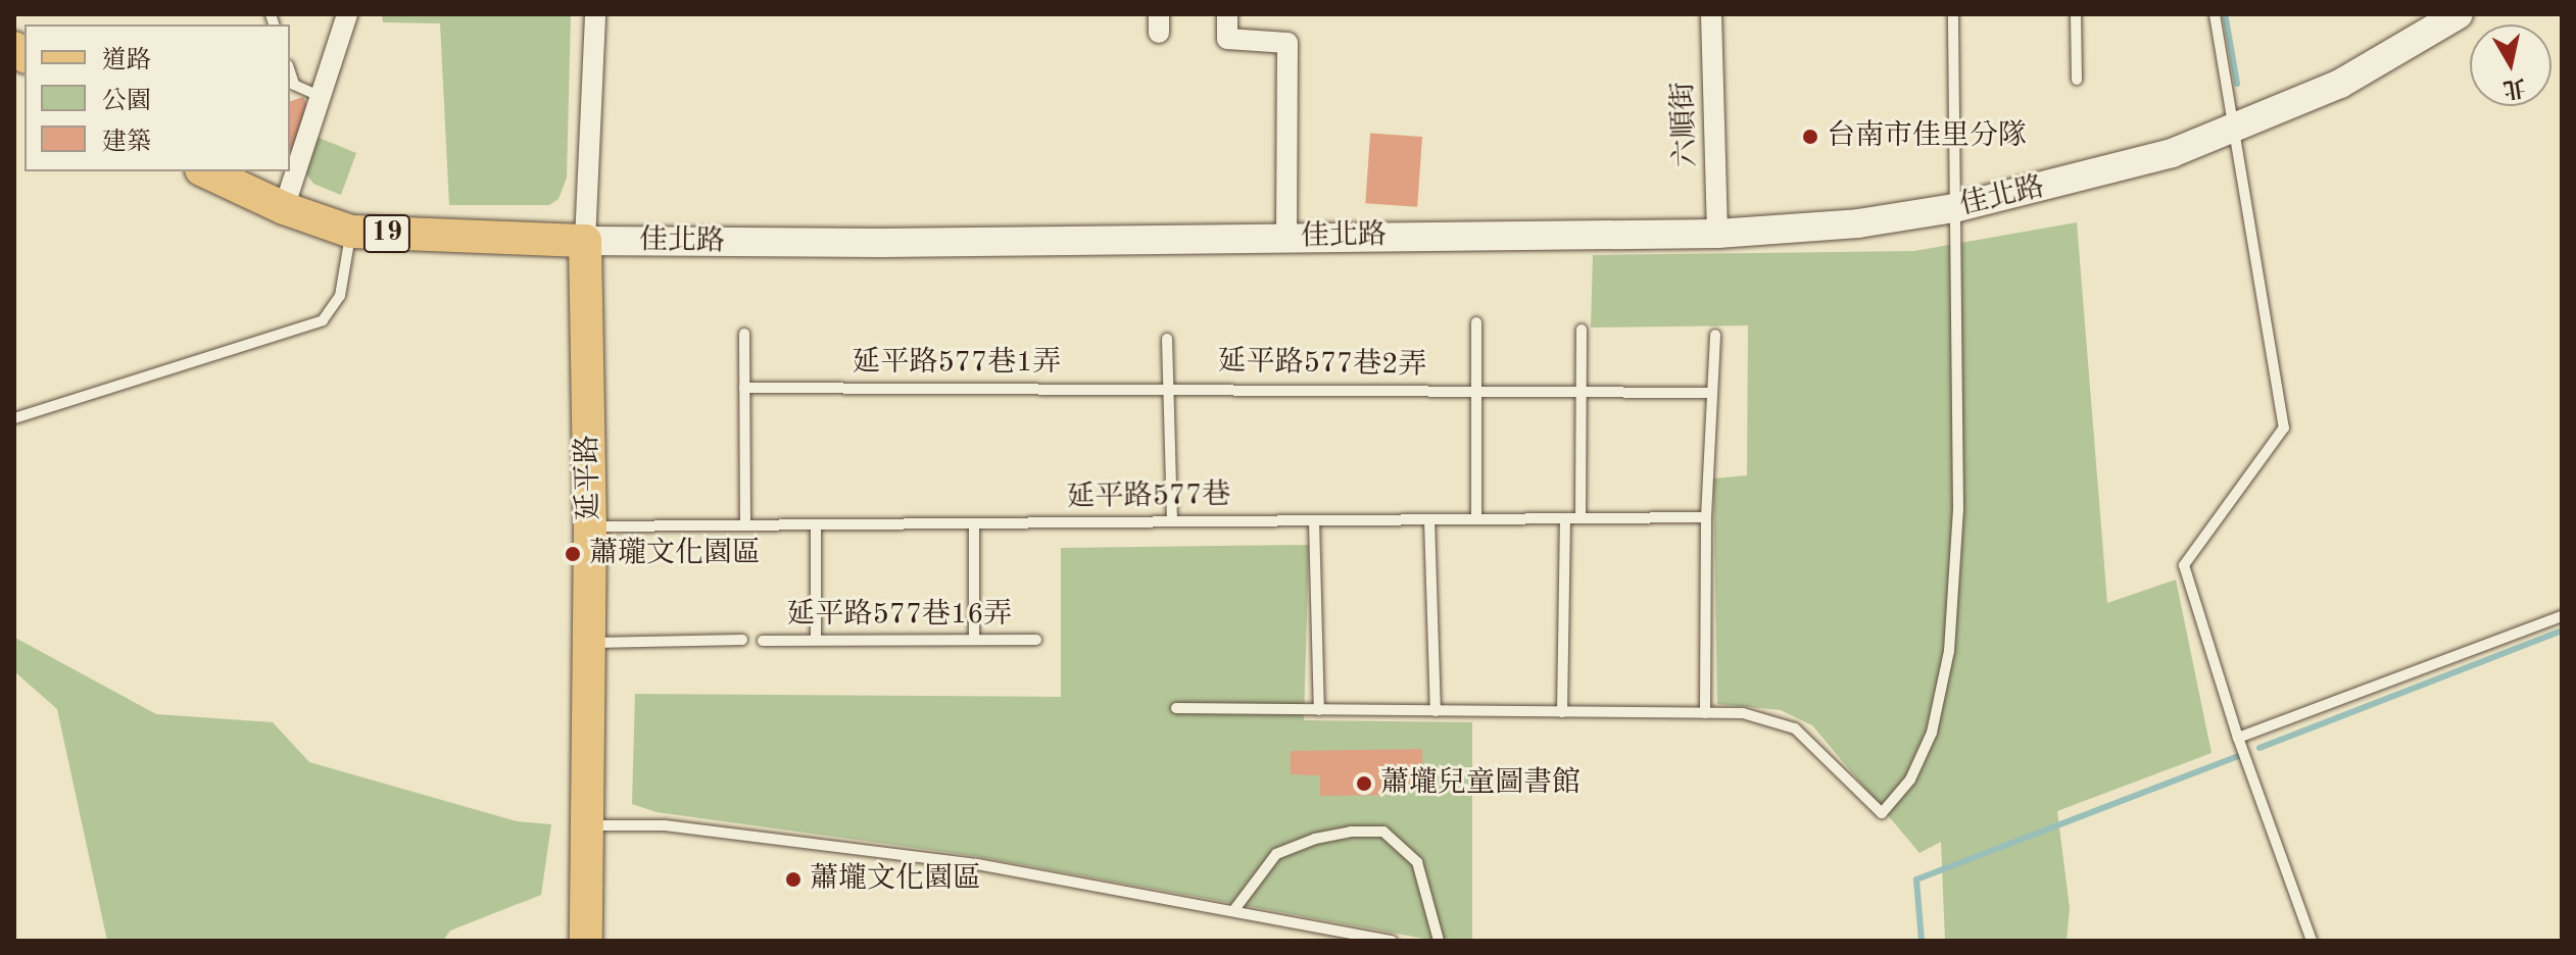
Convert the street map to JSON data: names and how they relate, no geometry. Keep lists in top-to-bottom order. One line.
{"streets":{"main road":["佳北路","19","延平路"],"street":["六順街"],"lane":["延平路577巷1弄","延平路577巷2弄","延平路577巷","延平路577巷16弄"]},"crossings":[["六順街","佳北路"],["佳北路","延平路"],["延平路577巷1弄","延平路577巷2弄"],["延平路","延平路577巷"]],"places":["台南市佳里分隊","蕭瓏文化園區","蕭壠兒童圖書館","蕭壠文化園區"],"legend":["道路","公園","建築"],"north":"bottom"}
